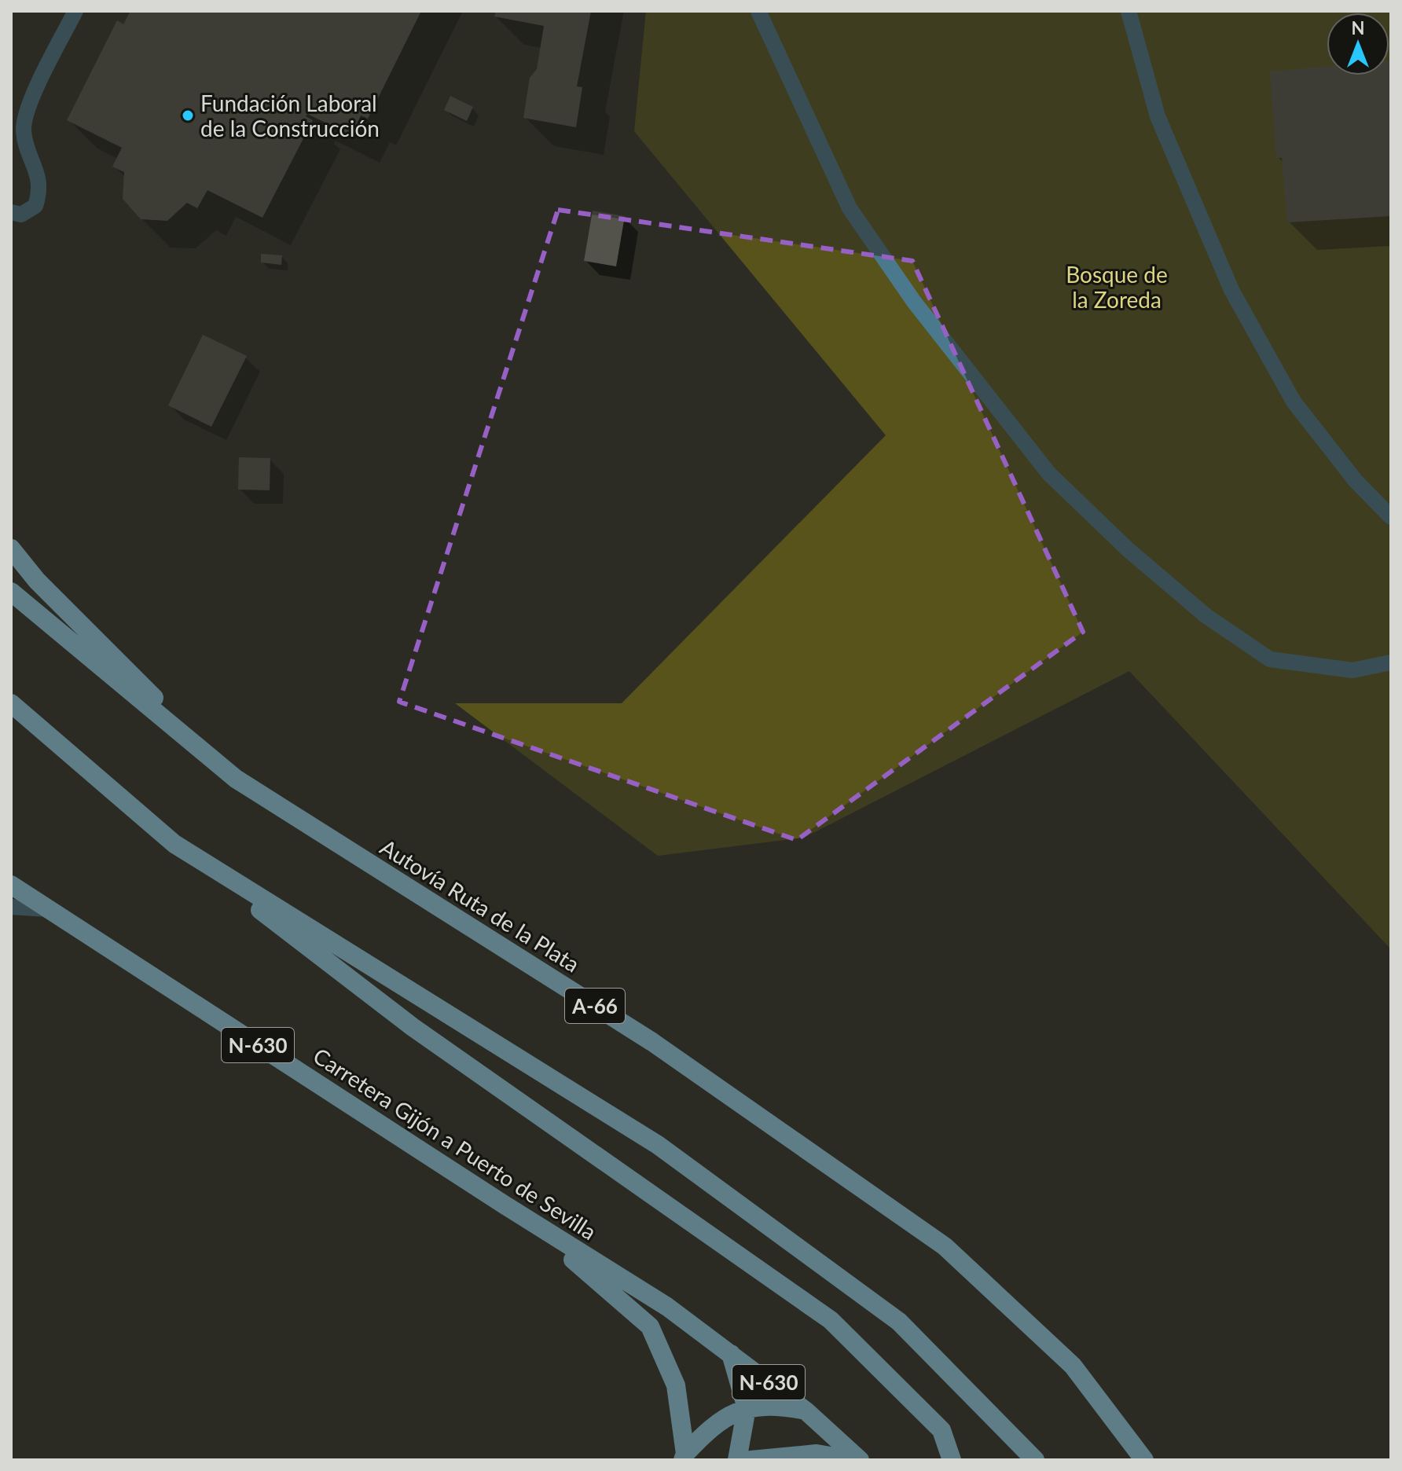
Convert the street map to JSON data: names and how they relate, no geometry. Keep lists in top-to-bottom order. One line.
{"streets":{"highway":["Autovía Ruta de la Plata","A-66","N-630","Carretera Gijón a Puerto de Sevilla"]},"parks":["Bosque de la Zoreda"],"places":["Fundación Laboral de la Construcción"],"north":"top"}
